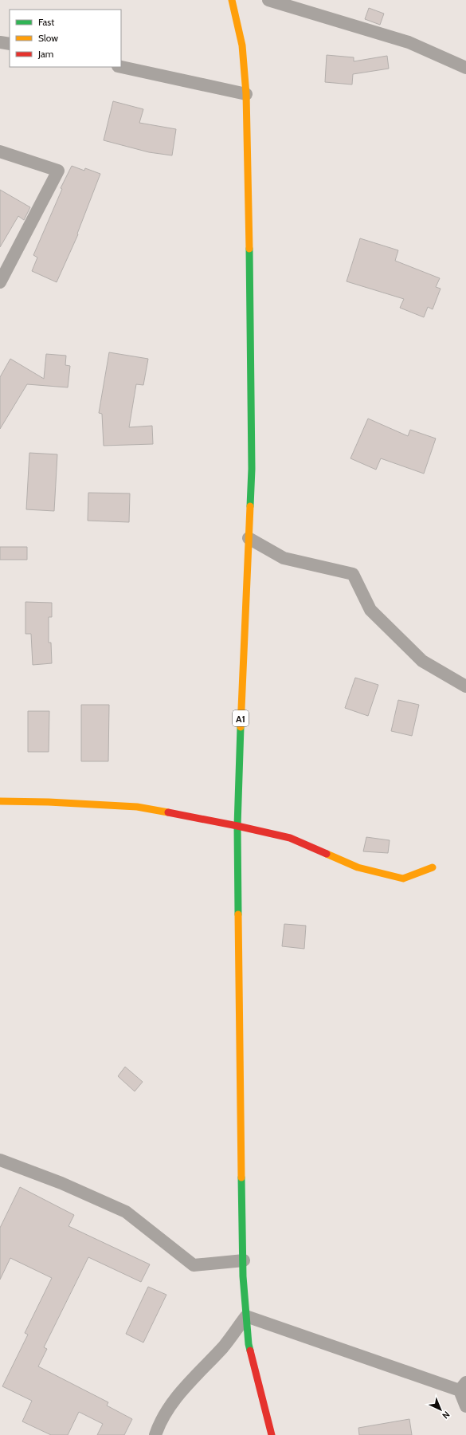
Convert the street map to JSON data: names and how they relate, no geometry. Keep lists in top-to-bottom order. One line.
{"streets":{"main road":["A1"]},"legend":["Fast","Slow","Jam"],"north":"bottom right"}
